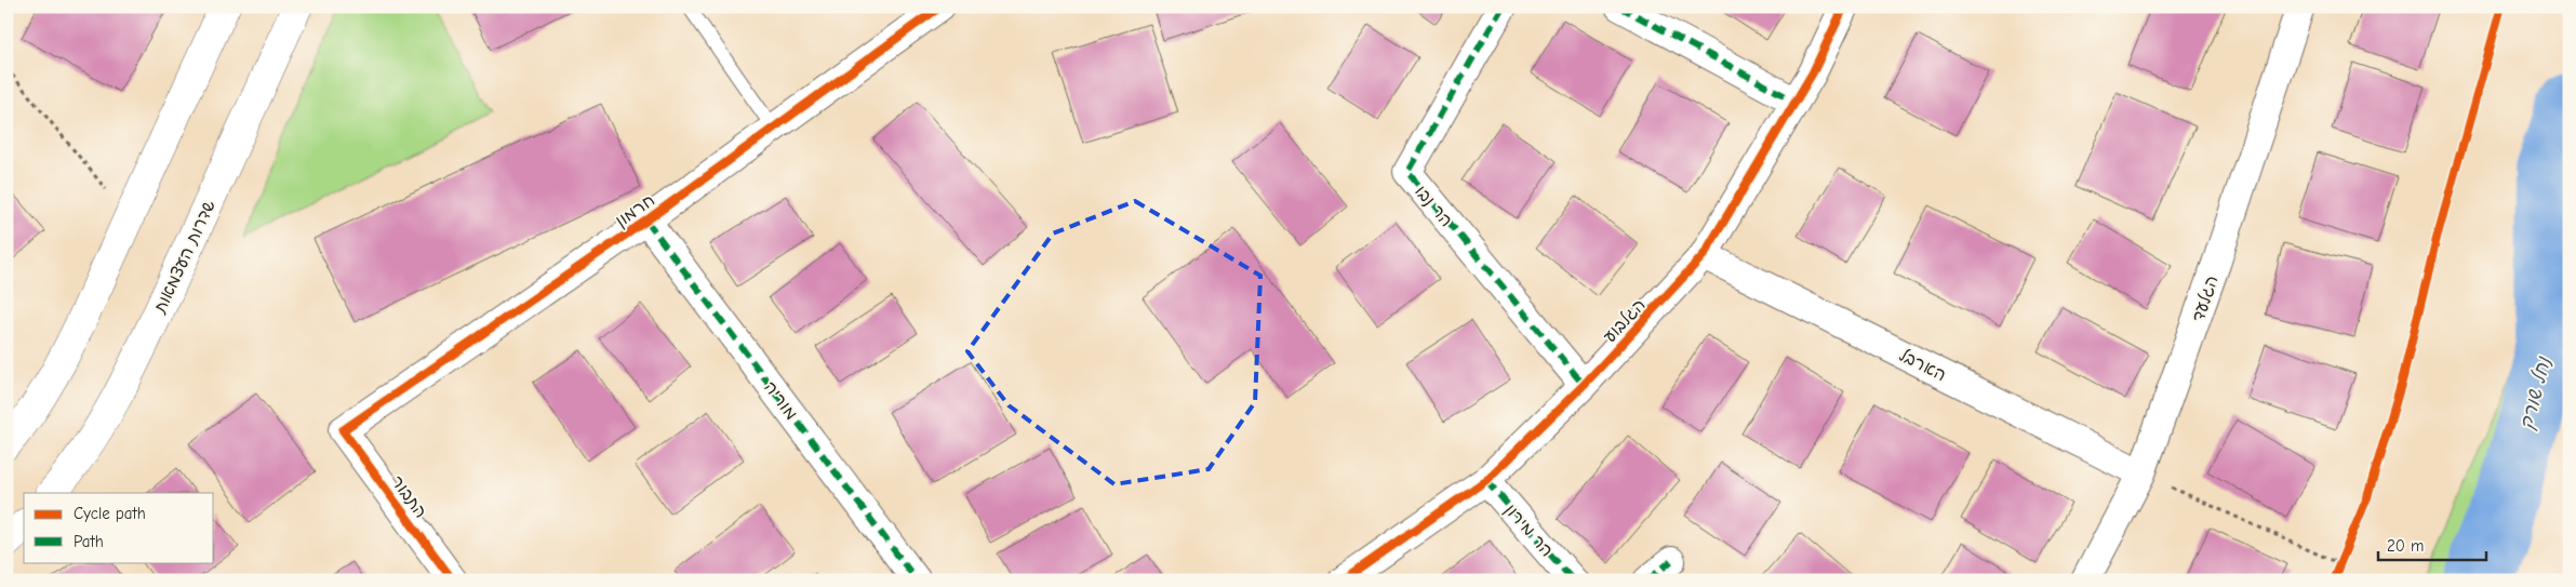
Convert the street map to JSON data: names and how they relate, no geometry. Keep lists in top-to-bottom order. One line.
{"streets":{"highway":["שדרות העצמאות"],"street":["הר נבו","חרמון","הגלעד","הגלבוע","הארבל","מוריה","התבור","הר מירון"]},"crossings":[["הר נבו","הגלבוע"],["חרמון","מוריה"],["חרמון","התבור"],["הגלעד","הארבל"],["הגלבוע","הארבל"],["הגלבוע","הר מירון"]],"water":["נחל שורק"],"legend":["Cycle path","Path"],"scale_bar":"20 m"}
